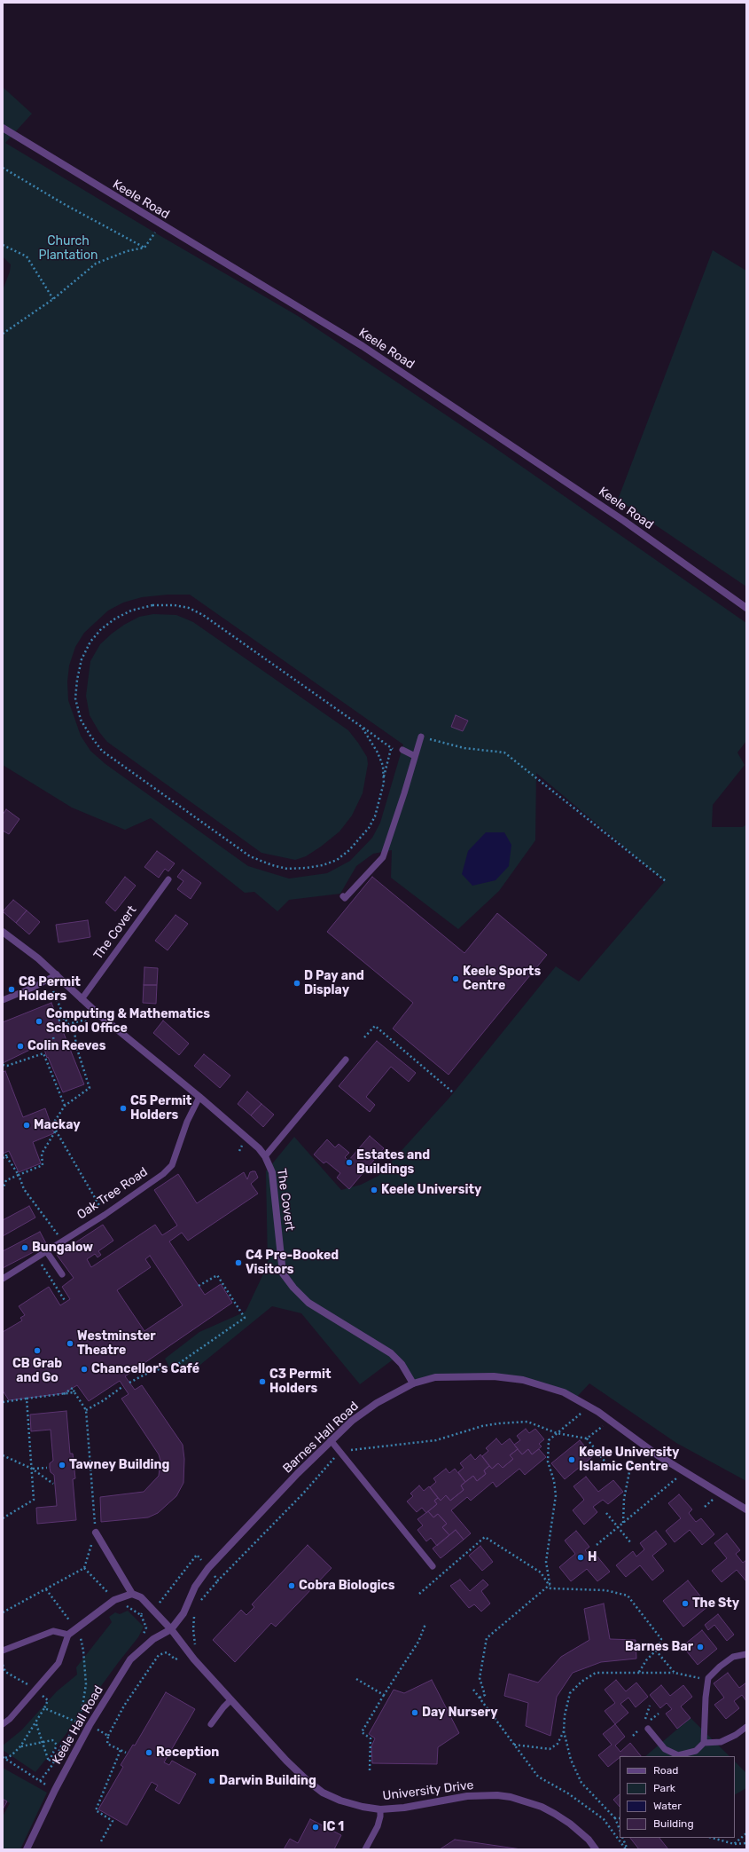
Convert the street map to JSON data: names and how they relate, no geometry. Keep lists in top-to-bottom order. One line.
{"streets":{"street":["Keele Road","The Covert","Barnes Hall Road","Keele Hall Road","University Drive"],"lane":["Oak Tree Road"]},"crossings":[["The Covert","Oak Tree Road"],["The Covert","Barnes Hall Road"],["Barnes Hall Road","Keele Hall Road"],["Barnes Hall Road","University Drive"],["Keele Hall Road","University Drive"]],"parks":["Church Plantation"],"places":["Keele Sports Centre","D Pay and Display","C8 Permit Holders","Computing & Mathematics School Office","Colin Reeves","C5 Permit Holders","Mackay","Estates and Buildings","Keele University","Bungalow","C4 Pre-Booked Visitors","Westminster Theatre","CB Grab and Go","Chancellor's Café","C3 Permit Holders","Keele University Islamic Centre","Tawney Building","H","Cobra Biologics","The Sty","Barnes Bar","Day Nursery","Reception","Darwin Building","IC 1"],"legend":["Road","Park","Water","Building"]}
